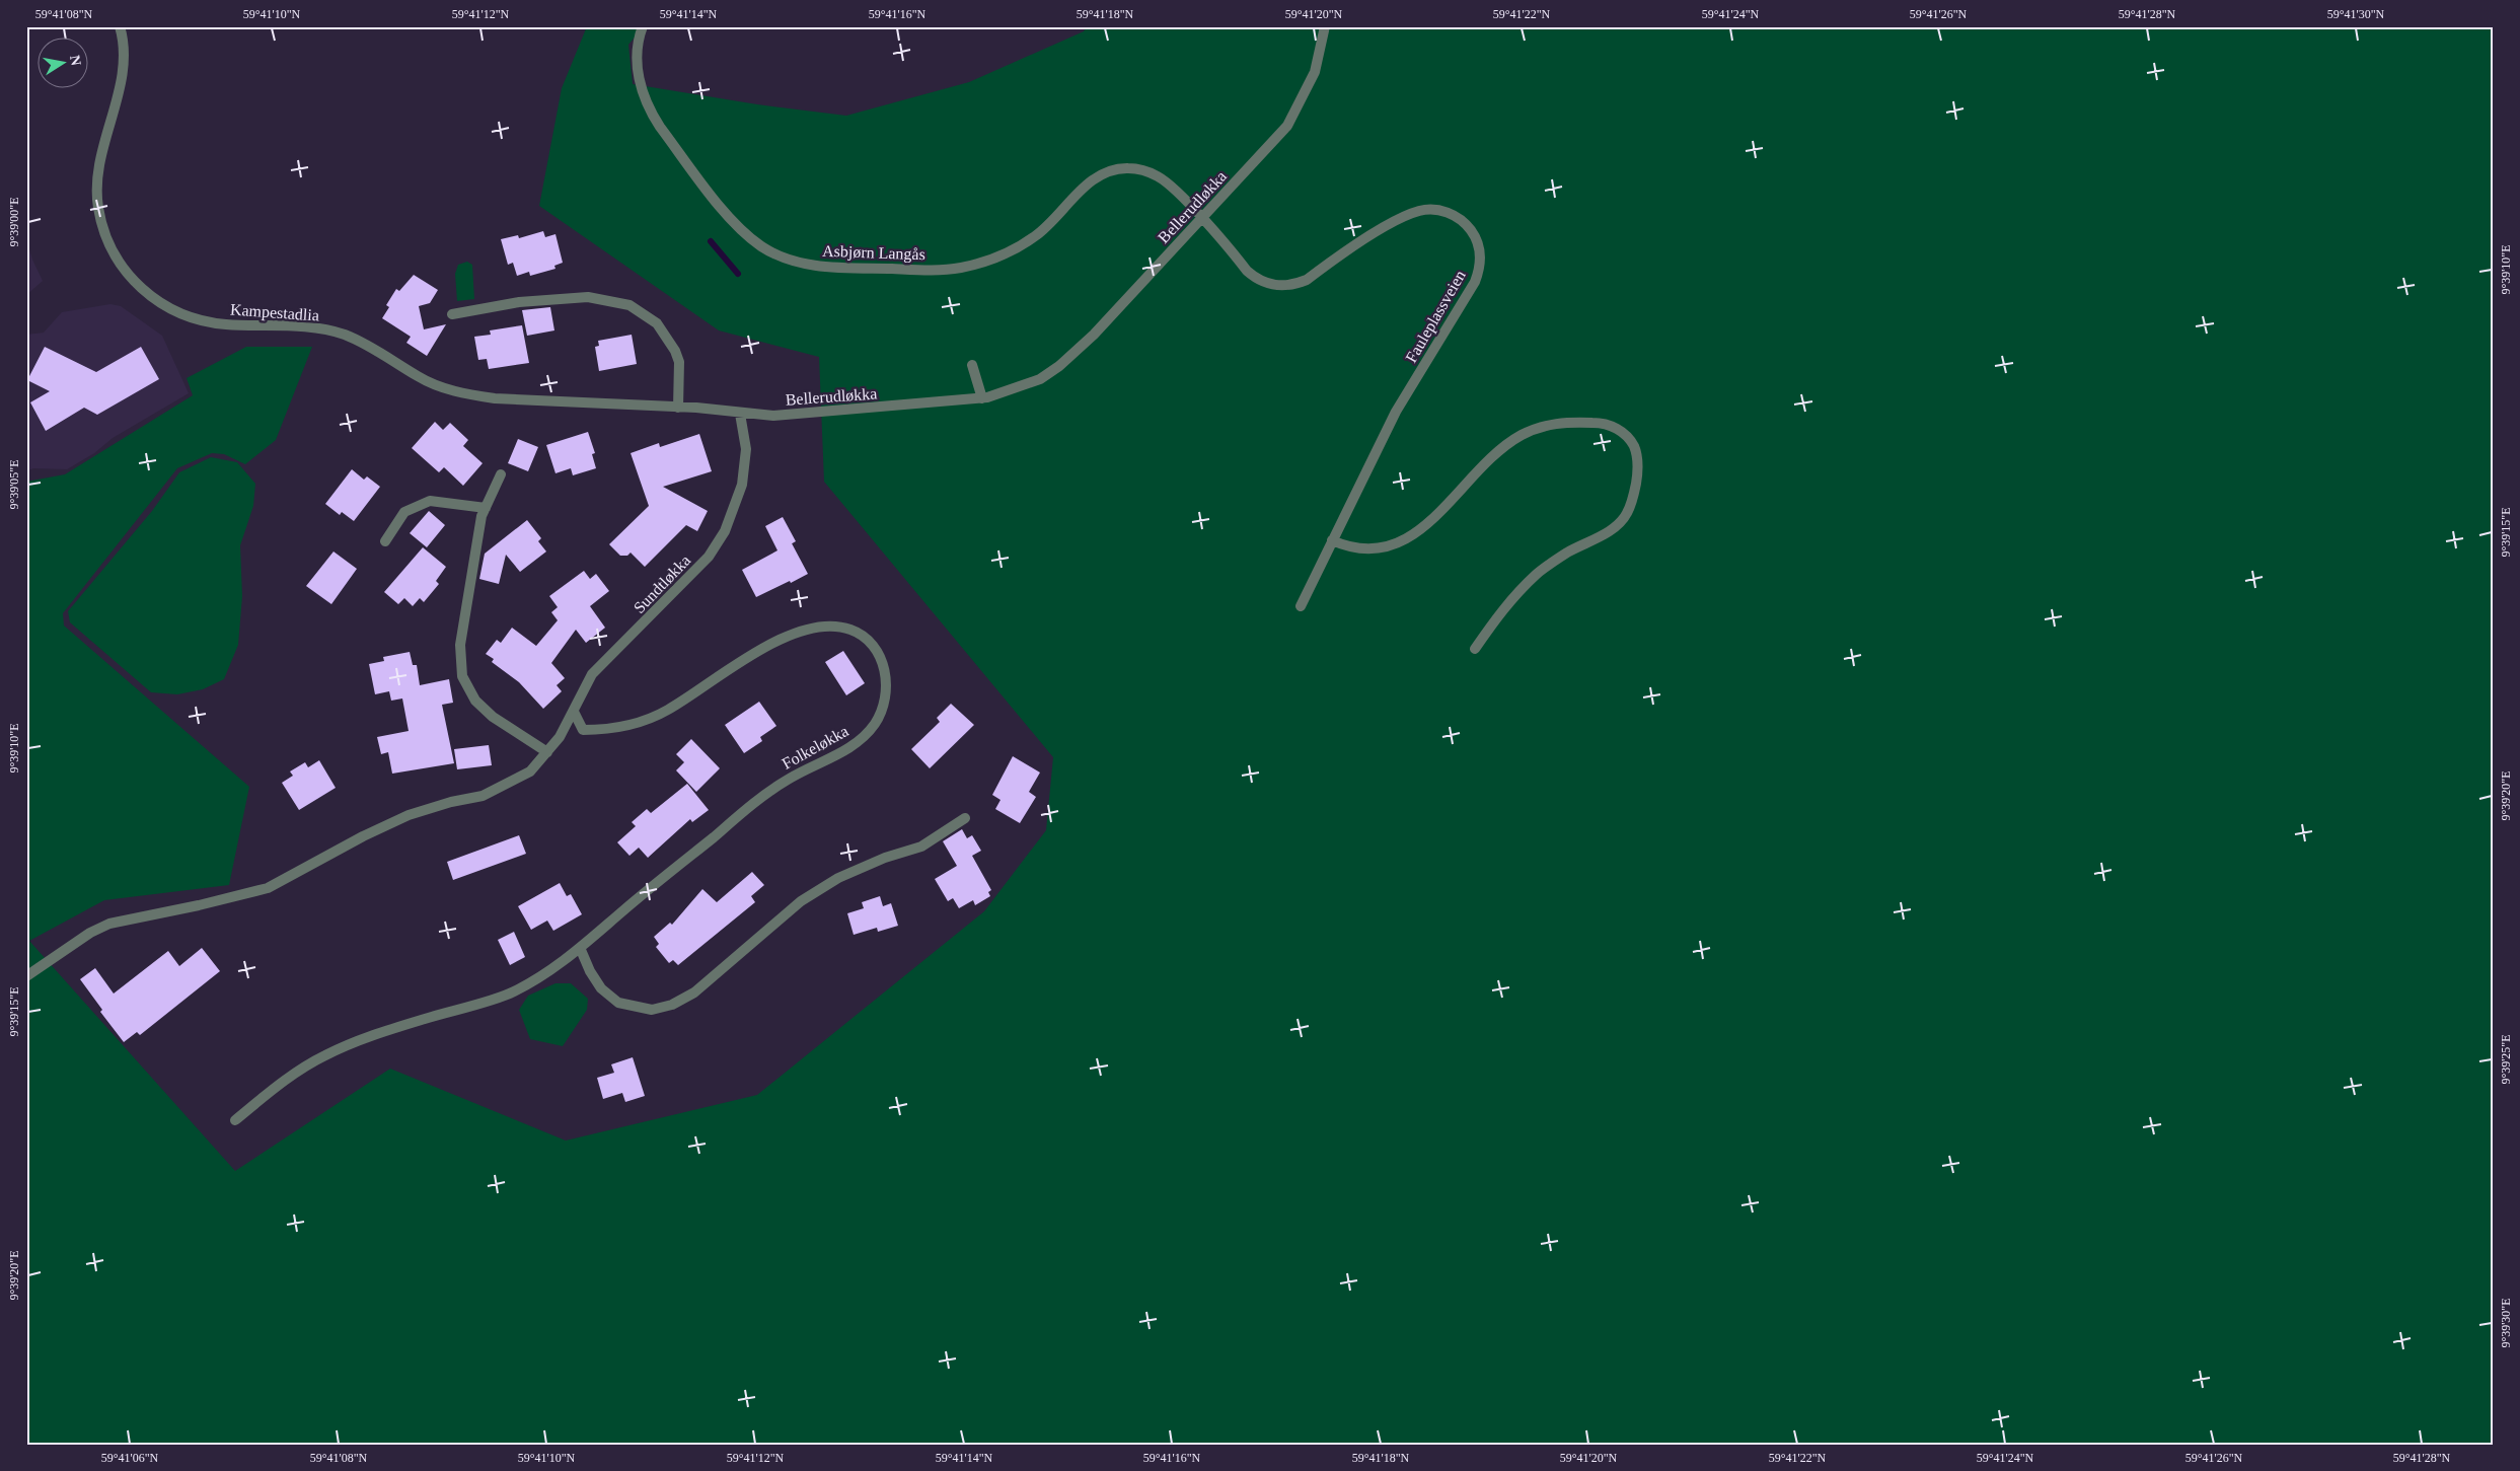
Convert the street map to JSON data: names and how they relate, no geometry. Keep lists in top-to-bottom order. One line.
{"streets":{"street":["Bellerudløkka","Asbjørn Langås","Kampestadlia","Fauleplassveien","Sundtløkka","Folkeløkka"]},"crossings":[["Bellerudløkka","Asbjørn Langås"],["Bellerudløkka","Kampestadlia"],["Bellerudløkka","Fauleplassveien"],["Asbjørn Langås","Fauleplassveien"],["Kampestadlia","Sundtløkka"],["Sundtløkka","Folkeløkka"]],"north":"right","coordinates":["59°41'08\"N","59°41'10\"N","59°41'12\"N","59°41'14\"N","59°41'16\"N","59°41'18\"N","59°41'20\"N","59°41'22\"N","59°41'24\"N","59°41'26\"N","59°41'28\"N","59°41'30\"N","9°39'00\"E","9°39'10\"E","9°39'05\"E","9°39'15\"E","9°39'20\"E","9°39'25\"E","9°39'30\"E","59°41'06\"N"]}
